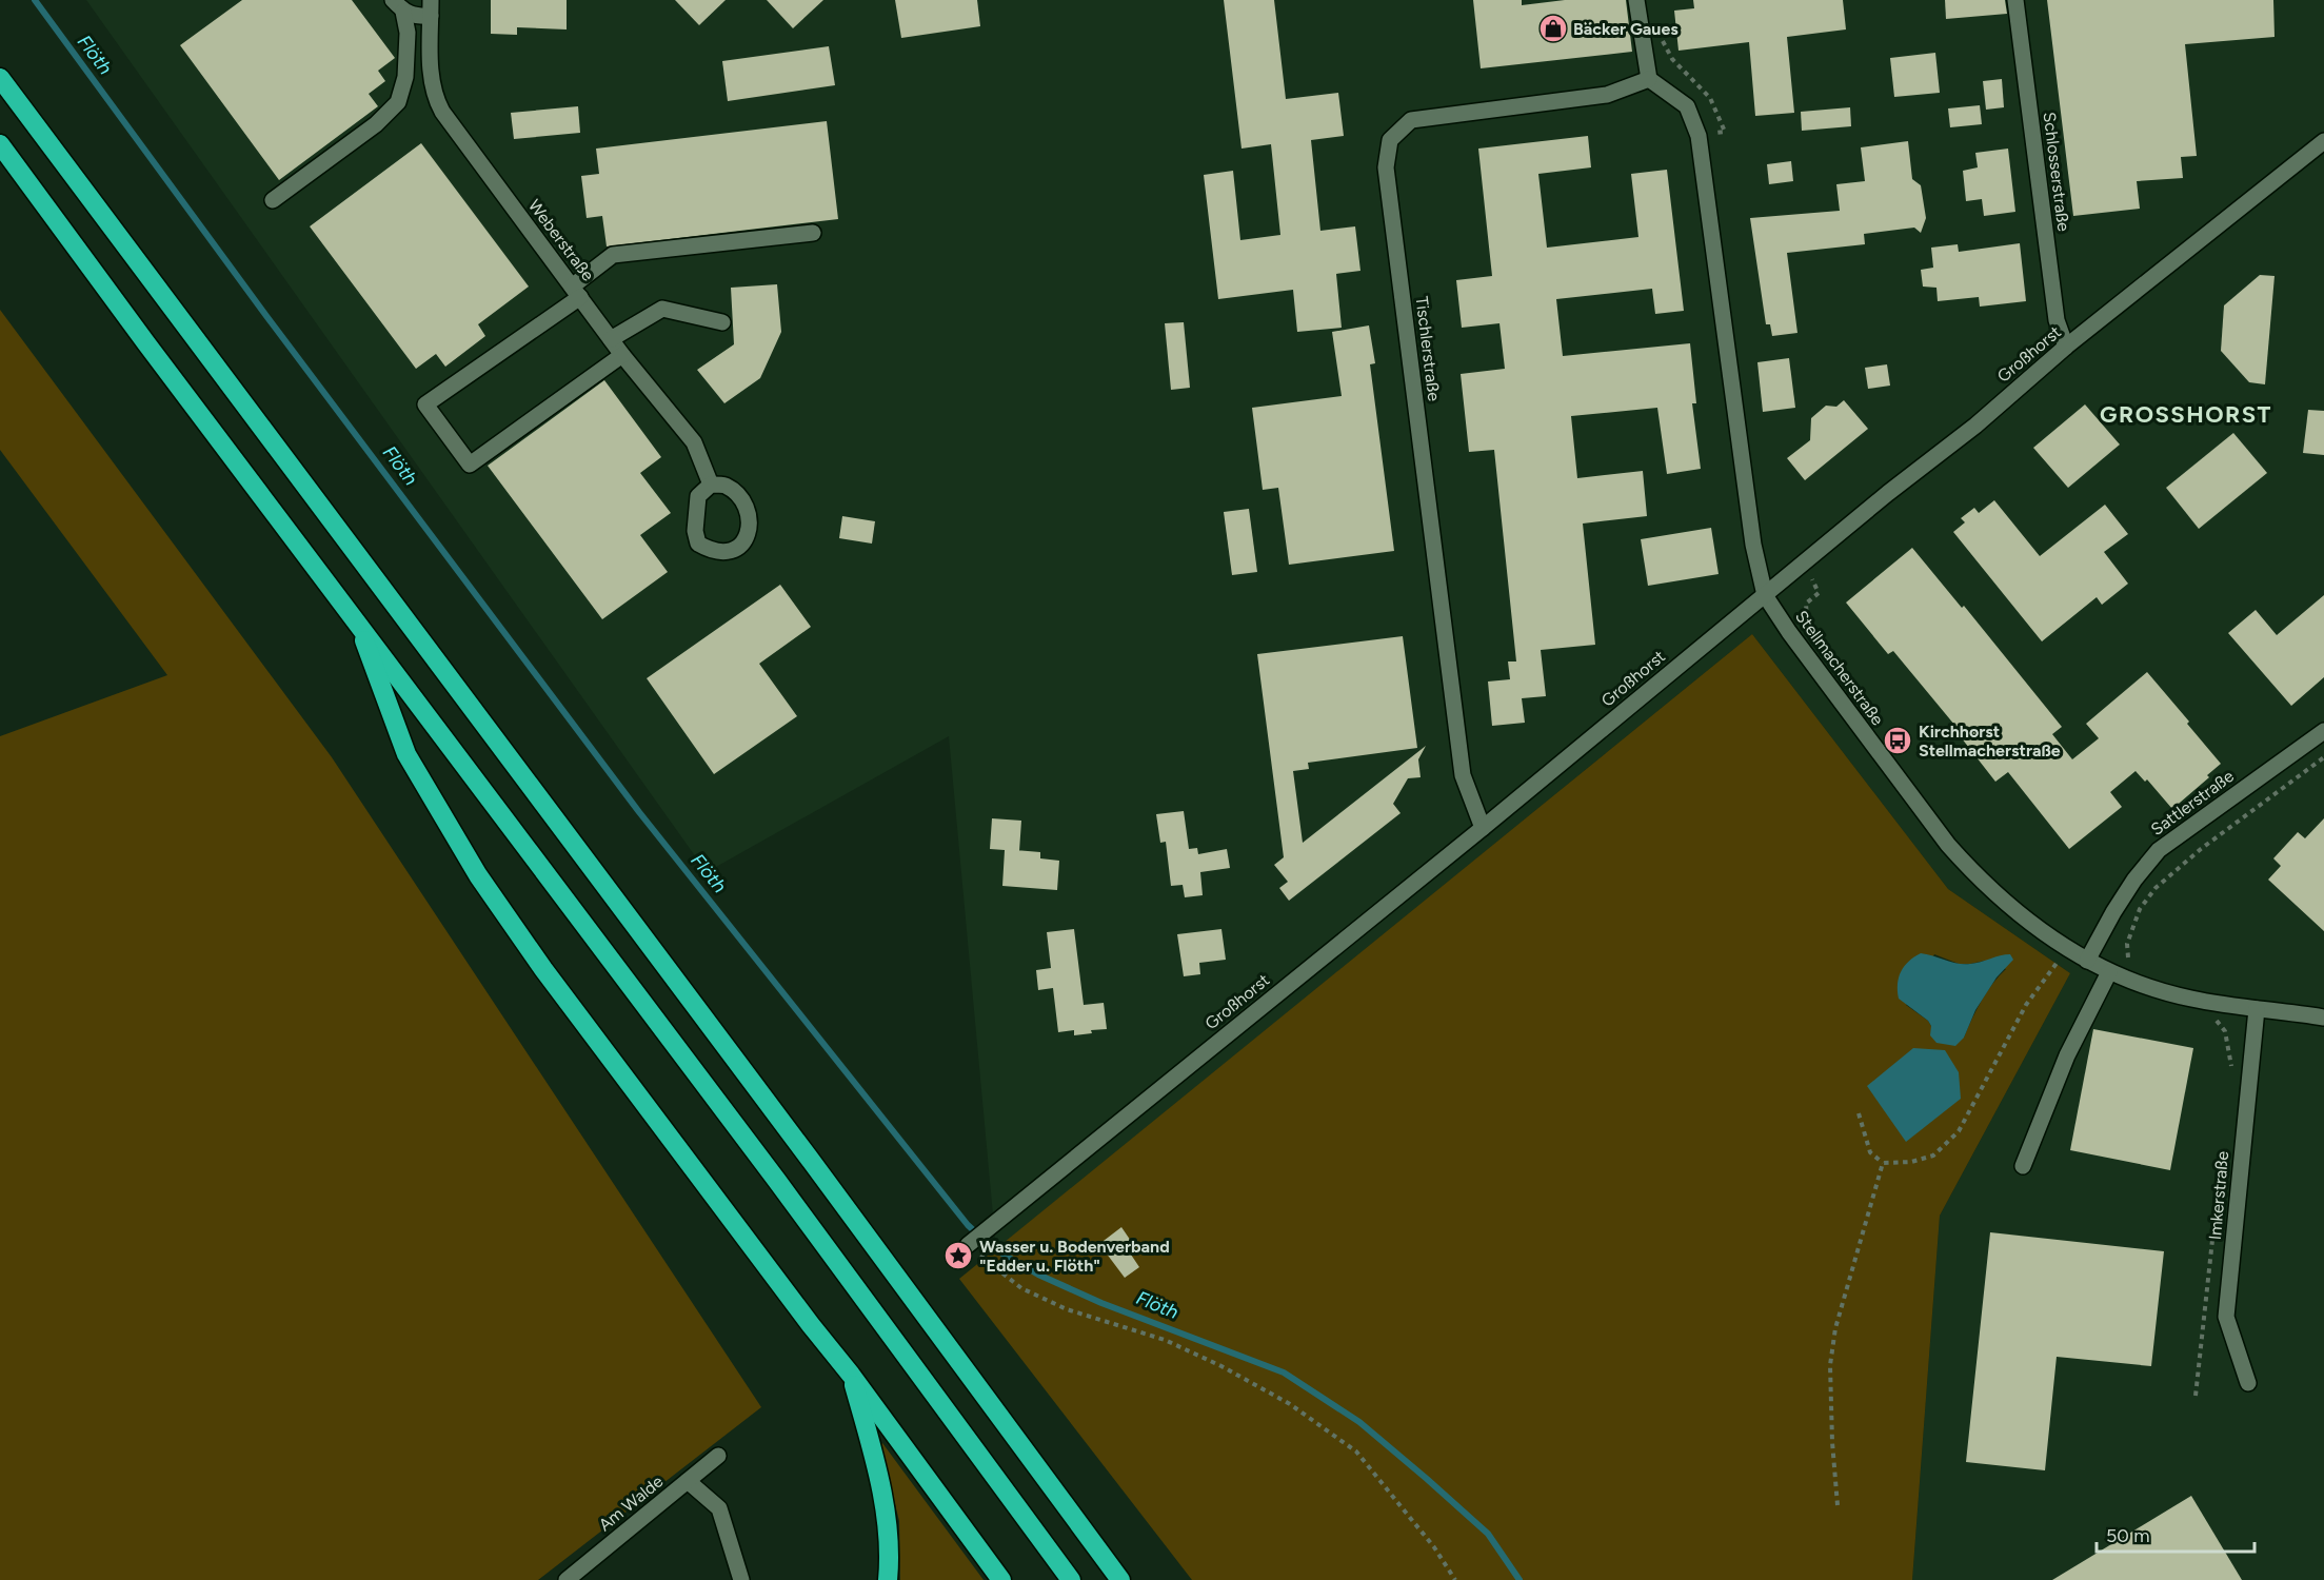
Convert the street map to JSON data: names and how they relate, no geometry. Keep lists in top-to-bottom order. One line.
{"streets":{"street":["Schlosserstraße","Weberstraße","Tischlerstraße","Großhorst","Stellmacherstraße","Sattlerstraße","Imkerstraße","Am Walde"]},"crossings":[["Schlosserstraße","Großhorst"],["Tischlerstraße","Großhorst"],["Großhorst","Stellmacherstraße"],["Stellmacherstraße","Sattlerstraße"],["Stellmacherstraße","Imkerstraße"]],"districts":["GROSSHORST"],"water":["Flöth"],"places":{"shop":["Bäcker Gaues"],"bus stop":["Kirchhorst Stellmacherstraße"],"place":["Wasser u. Bodenverband \"Edder u. Flöth\""]},"scale_bar":"50 m"}
